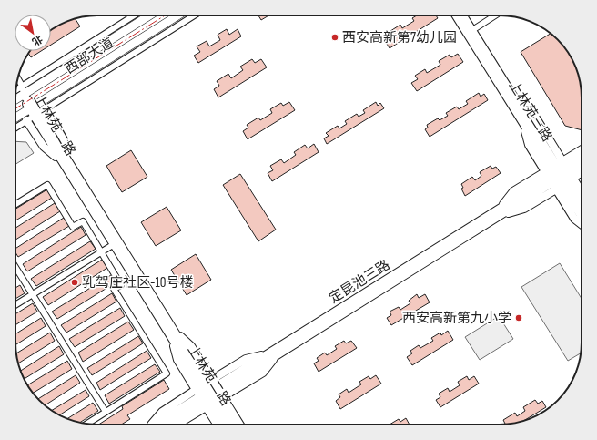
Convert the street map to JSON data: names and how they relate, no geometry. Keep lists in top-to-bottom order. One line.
{"streets":{"main road":["西部大道"],"street":["上林苑三路","上林苑二路","定昆池三路"]},"crossings":[["西部大道","上林苑二路"],["上林苑三路","定昆池三路"],["上林苑二路","定昆池三路"]],"places":["西安高新第7幼儿园","乳驾庄社区-10号楼","西安高新第九小学"],"north":"bottom right"}
